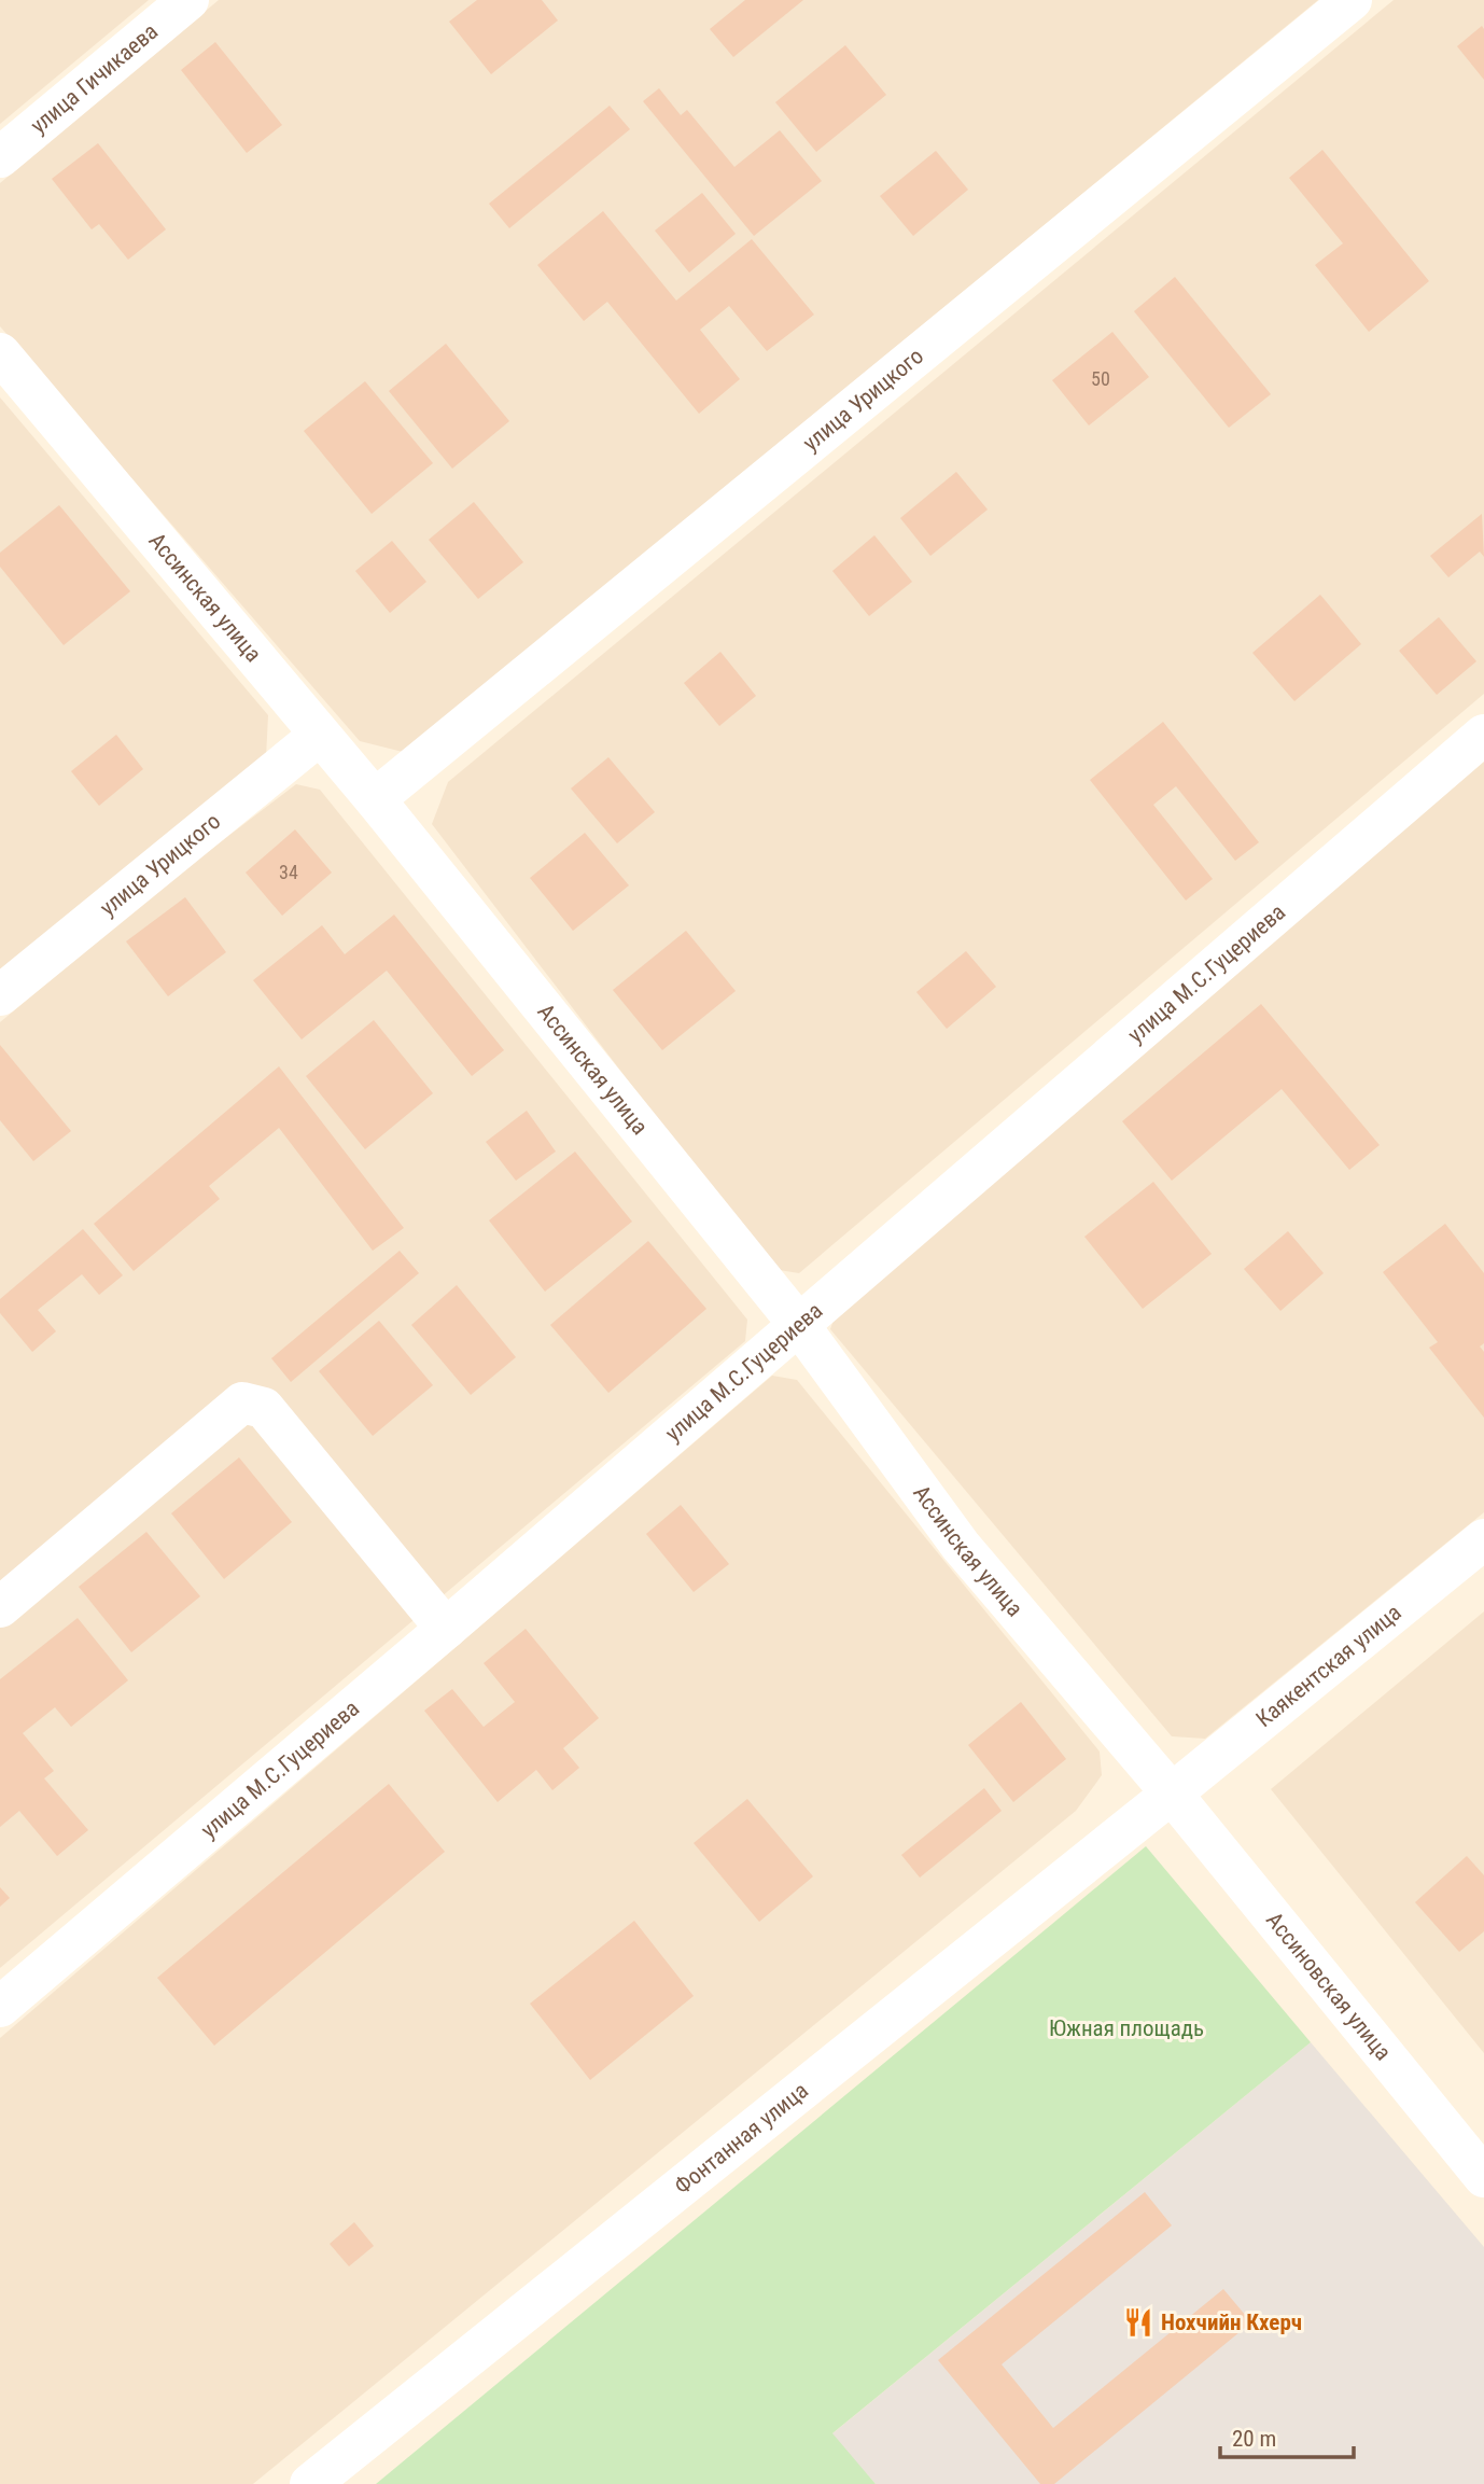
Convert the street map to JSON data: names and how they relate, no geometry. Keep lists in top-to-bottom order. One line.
{"streets":{"street":["улица Гичикаева","улица Урицкого","Ассинская улица","улица М.С.Гуцериева","Каякентская улица","Ассиновская улица","Фонтанная улица"]},"crossings":[["улица Урицкого","Ассинская улица"],["Ассинская улица","улица М.С.Гуцериева"],["Ассинская улица","Каякентская улица"],["Ассинская улица","Ассиновская улица"],["Ассинская улица","Фонтанная улица"],["Каякентская улица","Ассиновская улица"],["Каякентская улица","Фонтанная улица"],["Ассиновская улица","Фонтанная улица"]],"parks":["Южная площадь"],"places":{"restaurant":["Нохчийн Кхерч"]},"house_numbers":["50","34"],"scale_bar":"20 m"}
